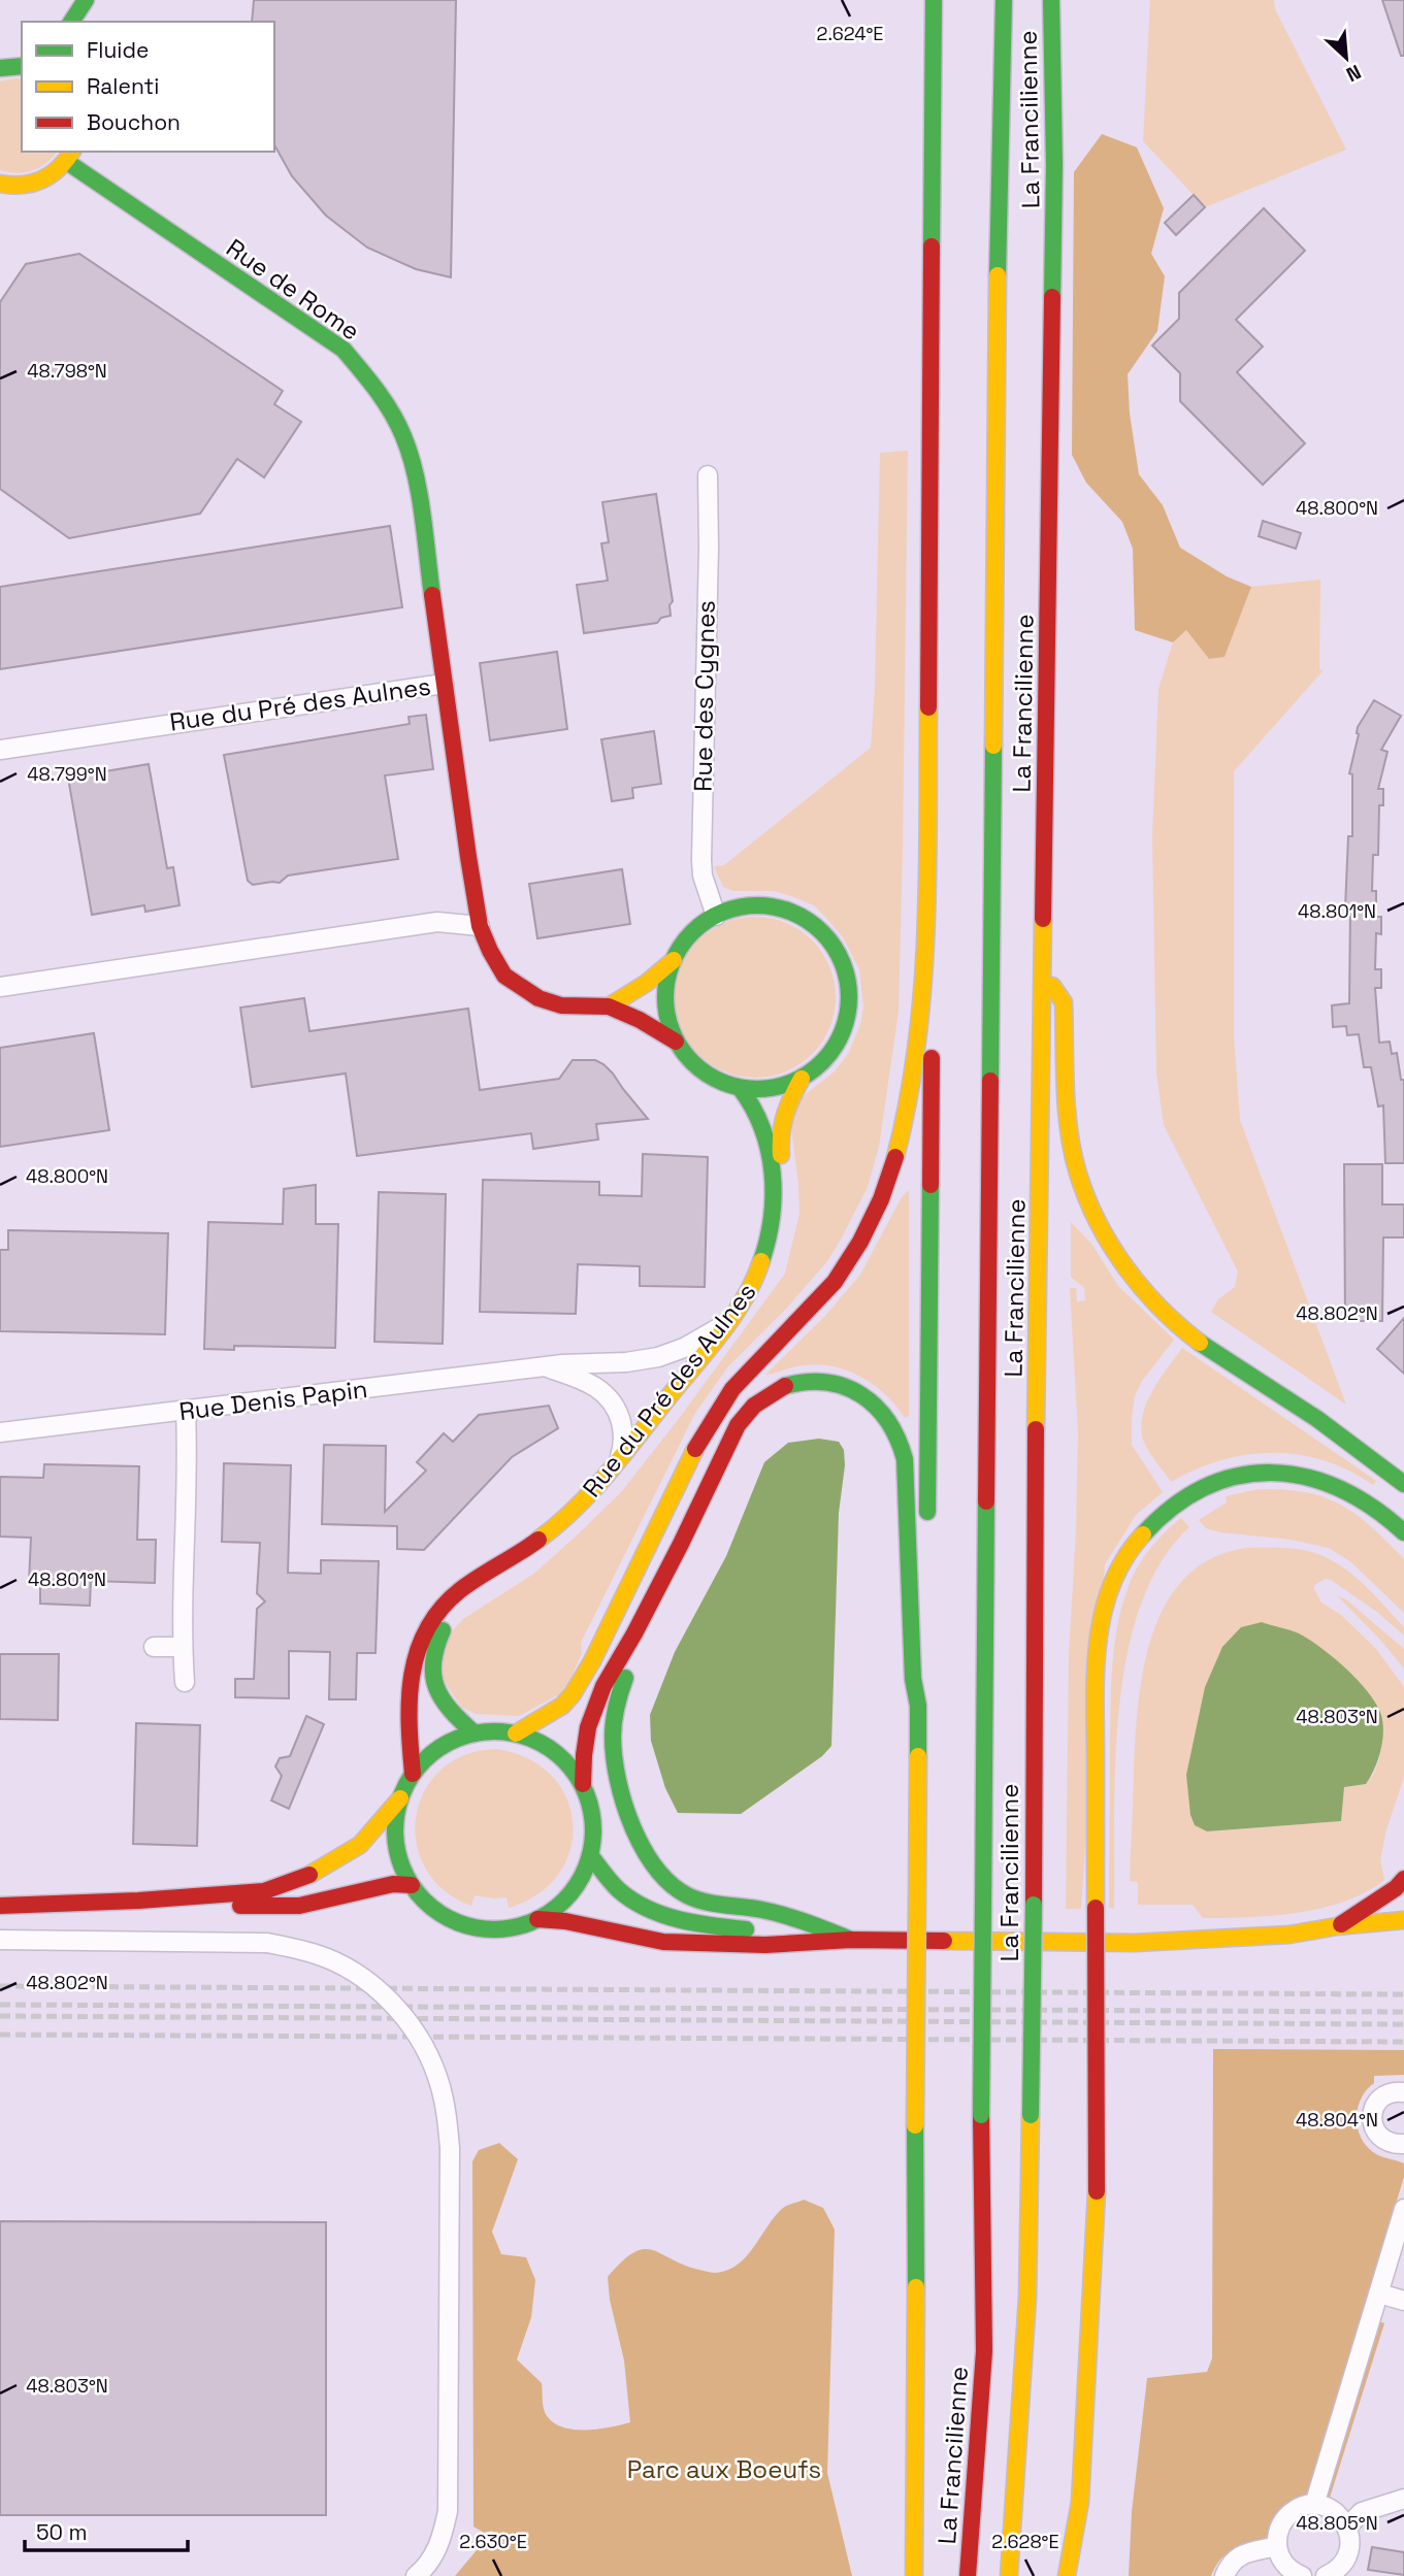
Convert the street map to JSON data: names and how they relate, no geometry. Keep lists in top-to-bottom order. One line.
{"streets":{"main road":["La Francilienne","Rue de Rome","Rue du Pré des Aulnes"],"street":["Rue des Cygnes","Rue Denis Papin"]},"crossings":[["Rue de Rome","Rue du Pré des Aulnes"],["Rue des Cygnes","Rue du Pré des Aulnes"],["Rue du Pré des Aulnes","Rue Denis Papin"]],"parks":["Parc aux Boeufs"],"legend":["Fluide","Ralenti","Bouchon"],"scale_bar":"50 m","north":"bottom right","coordinates":["2.624°E","48.798°N","48.800°N","48.799°N","48.801°N","48.802°N","48.803°N","48.804°N","48.805°N","2.630°E","2.628°E"]}
